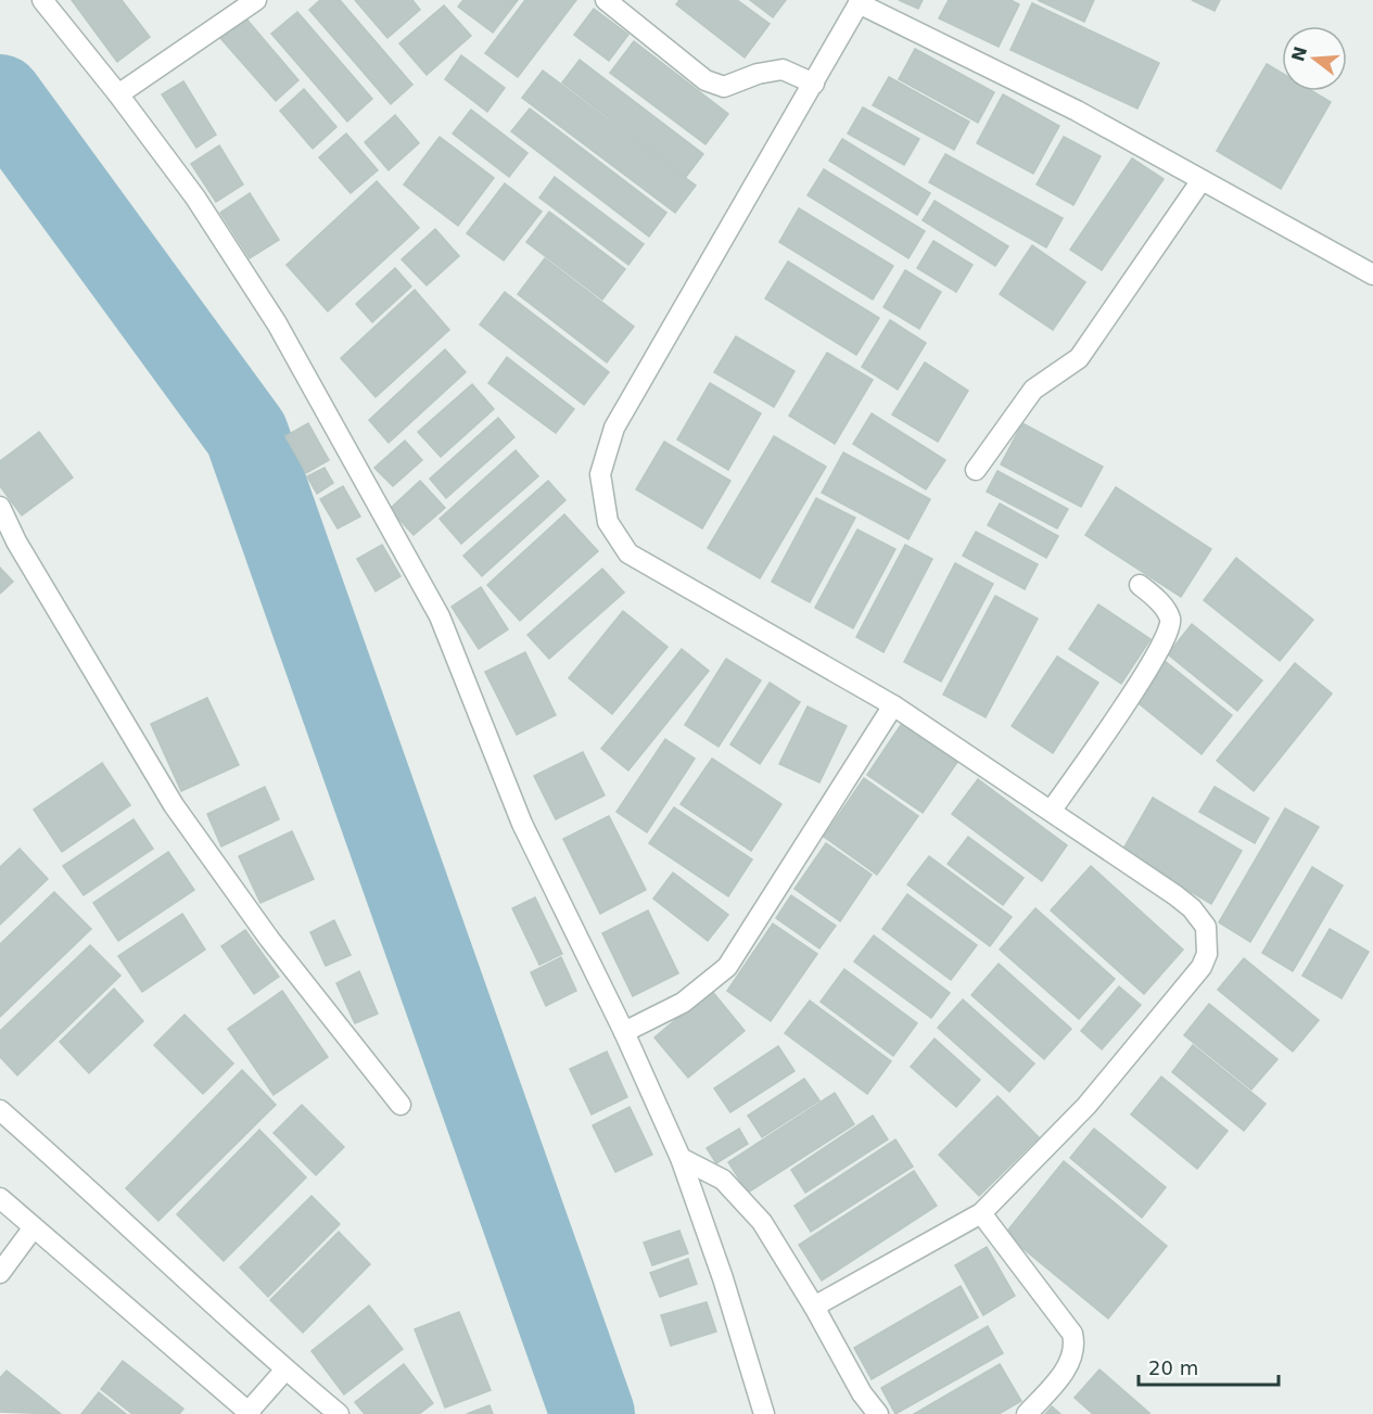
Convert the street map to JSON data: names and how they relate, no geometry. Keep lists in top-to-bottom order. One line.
{"scale_bar":"20 m","north":"left"}
